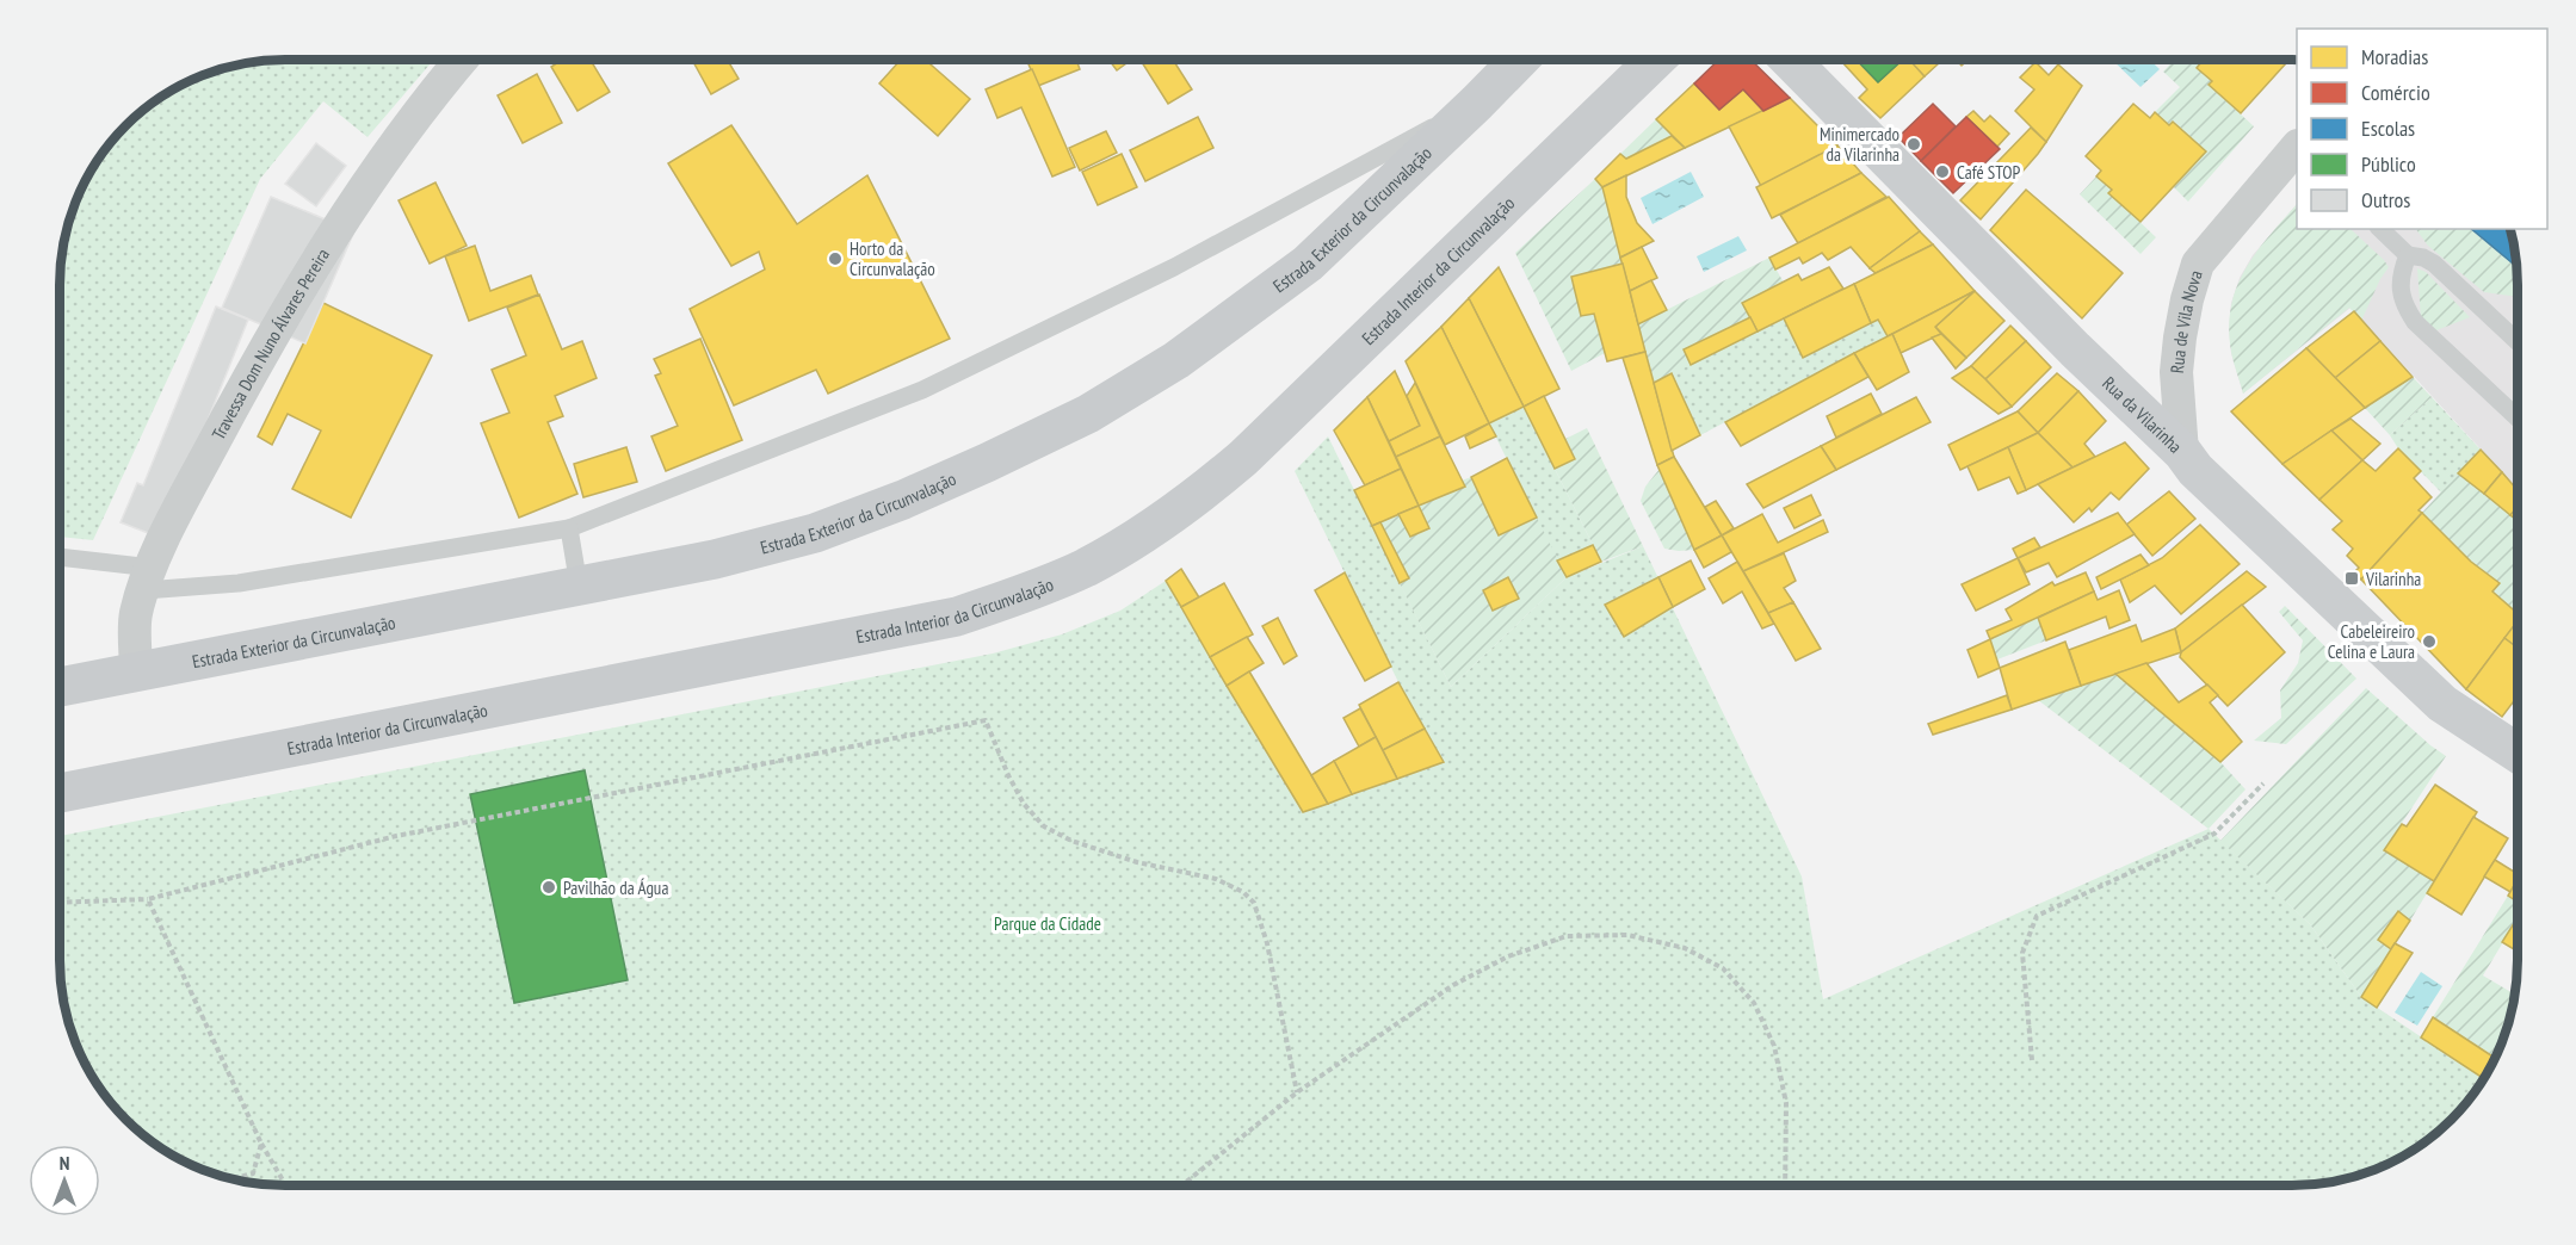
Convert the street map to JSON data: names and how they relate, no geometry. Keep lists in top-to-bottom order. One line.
{"streets":{"main road":["Estrada Exterior da Circunvalação","Estrada Interior da Circunvalação","Rua da Vilarinha"],"street":["Rua de Vila Nova","Travessa Dom Nuno Álvares Pereira"]},"crossings":[["Estrada Exterior da Circunvalação","Travessa Dom Nuno Álvares Pereira"],["Rua de Vila Nova","Rua da Vilarinha"]],"parks":["Parque da Cidade"],"places":{"other":["Minimercado da Vilarinha","Café STOP","Horto da Circunvalação","Cabeleireiro Celina e Laura","Pavilhão da Água"],"transit":["Vilarinha"]},"legend":["Moradias","Comércio","Escolas","Público","Outros"],"north":"top"}
